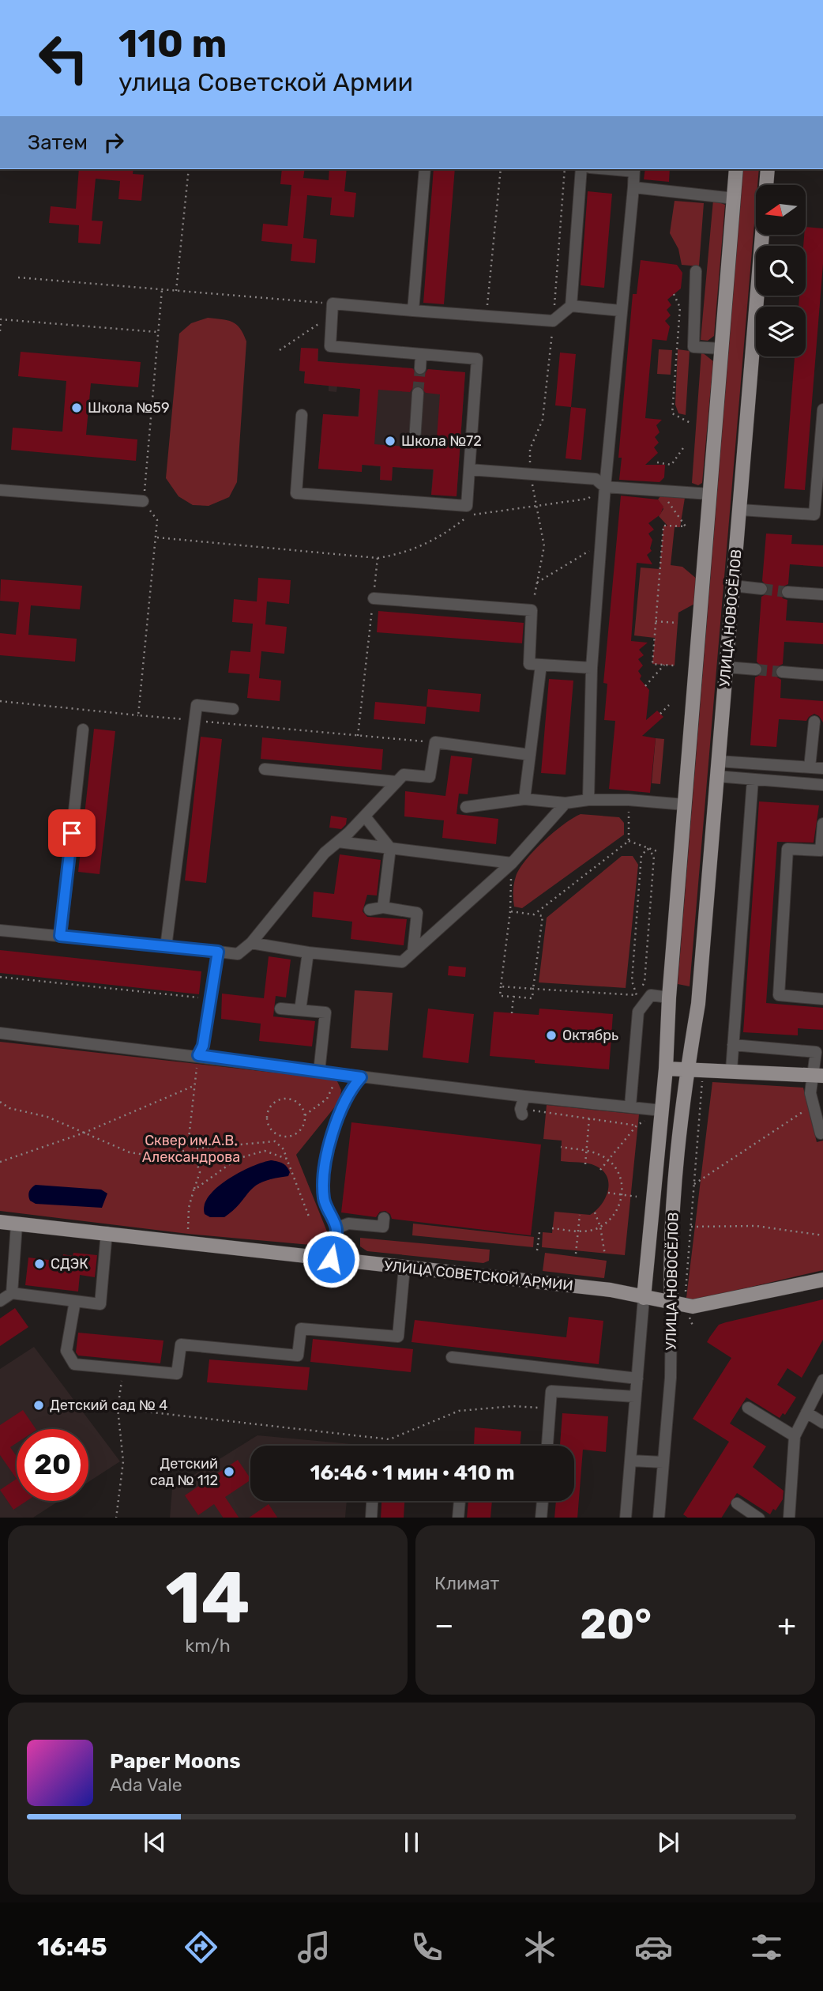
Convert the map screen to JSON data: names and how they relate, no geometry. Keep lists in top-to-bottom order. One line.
{"streets":{"main road":["УЛИЦА НОВОСЁЛОВ","УЛИЦА СОВЕТСКОЙ АРМИИ"]},"crossings":[["УЛИЦА НОВОСЁЛОВ","УЛИЦА СОВЕТСКОЙ АРМИИ"]],"parks":["Сквер им.А.В. Александрова"],"places":["Школа №59","Школа №72","Октябрь","СДЭК","Детский сад № 4","Детский сад № 112"],"north":"left","page":{"turn":["110 m","улица Советской Армии"],"then":"Затем","limit":"20","trip":"16:46 · 1 мин · 410 m","tile":[["14","km/h"],"Климат"],"heat":["−","20°","+"],"song":["Paper Moons","Ada Vale"],"tabs":"16:45"}}
